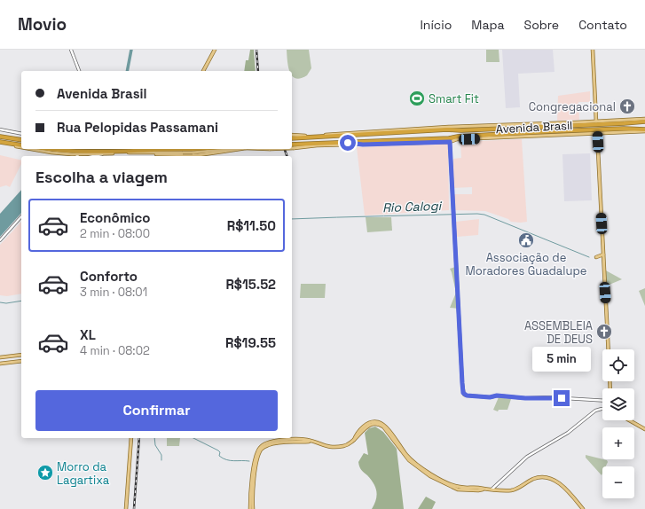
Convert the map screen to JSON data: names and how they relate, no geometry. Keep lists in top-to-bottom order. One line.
{"streets":{"highway":["Avenida Brasil"]},"water":["Rio Calogi"],"places":{"sports":["Smart Fit"],"church":["Congregacional","ASSEMBLEIA DE DEUS"],"public building":["Associação de Moradores Guadalupe"],"place":["Morro da Lagartixa"]},"page":{"header":"Movio","nav":["Início","Mapa","Sobre","Contato"],"banner":["Avenida Brasil","Rua Pelopidas Passamani"],"heading":"Escolha a viagem","list":[{"name":"Econômico","note":"2 min · 08:00","value":"R$11.50"},{"name":"Conforto","note":"3 min · 08:01","value":"R$15.52"},{"name":"XL","note":"4 min · 08:02","value":"R$19.55"}],"bubble":"5 min","map_buttons":["+","−"],"buttons":"Confirmar"}}
